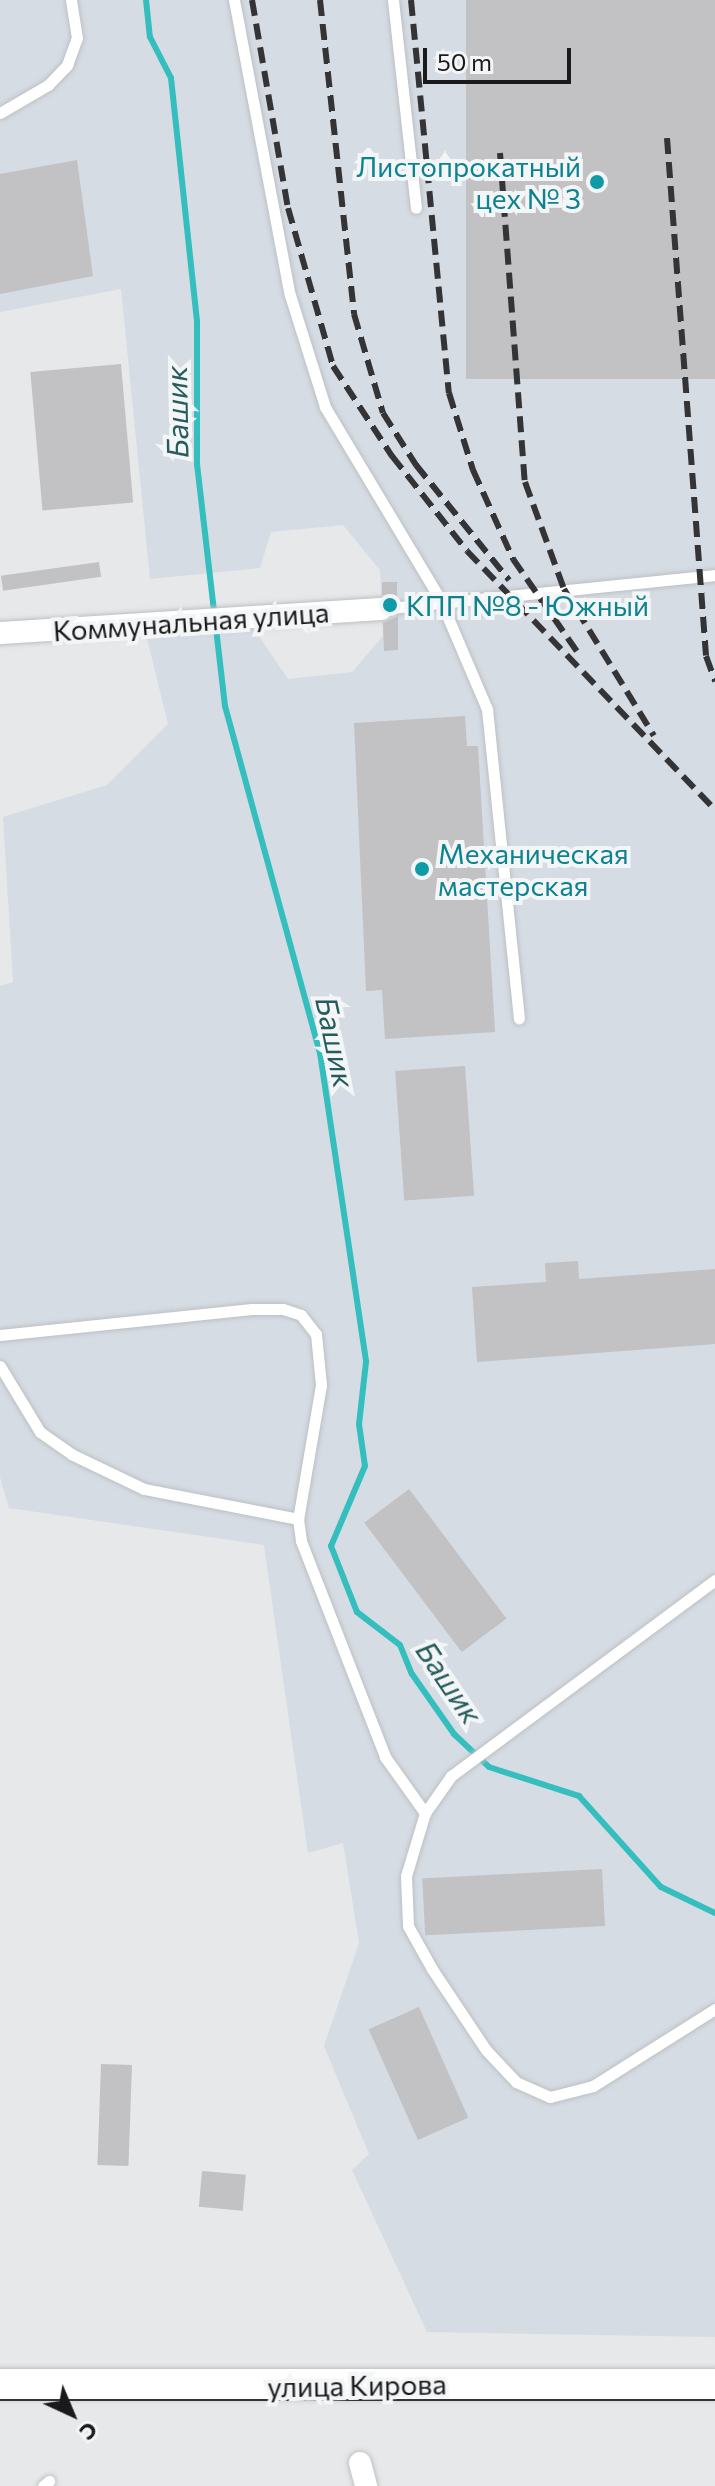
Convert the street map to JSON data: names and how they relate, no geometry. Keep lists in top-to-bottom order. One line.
{"streets":{"main road":["улица Кирова"],"street":["Коммунальная улица"]},"water":["Башик"],"places":["Листопрокатный цех № 3","КПП №8 - Южный","Механическая мастерская"],"scale_bar":"50 m","north":"bottom right"}
